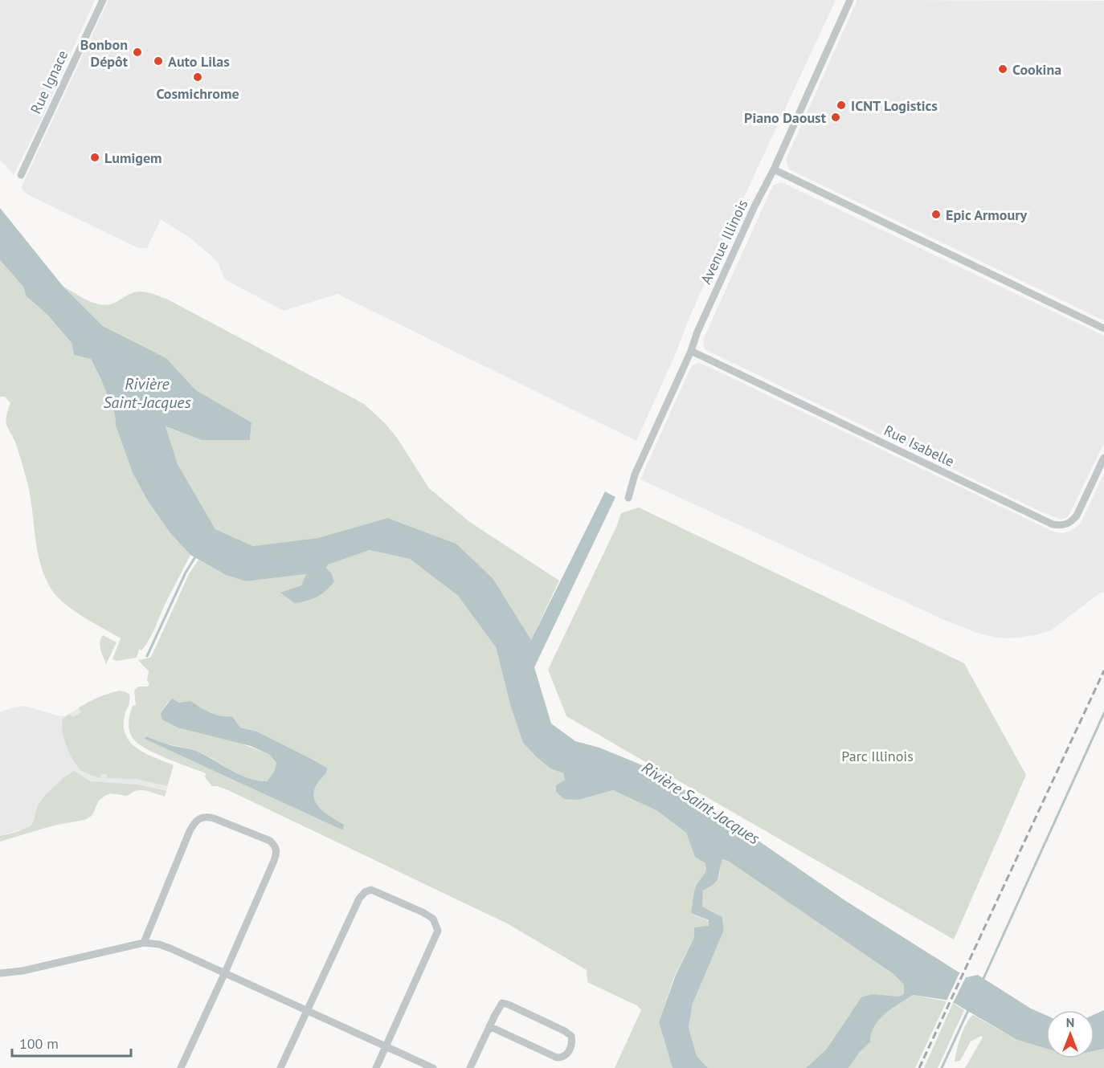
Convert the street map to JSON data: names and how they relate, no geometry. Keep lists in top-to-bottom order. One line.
{"streets":{"street":["Rue Ignace","Avenue Illinois","Rue Isabelle"]},"crossings":[["Avenue Illinois","Rue Isabelle"]],"water":["Rivière Saint-Jacques"],"parks":["Parc Illinois"],"places":["Bonbon Dépôt","Auto Lilas","Cookina","Cosmichrome","ICNT Logistics","Piano Daoust","Lumigem","Epic Armoury"],"scale_bar":"100 m","north":"top"}
